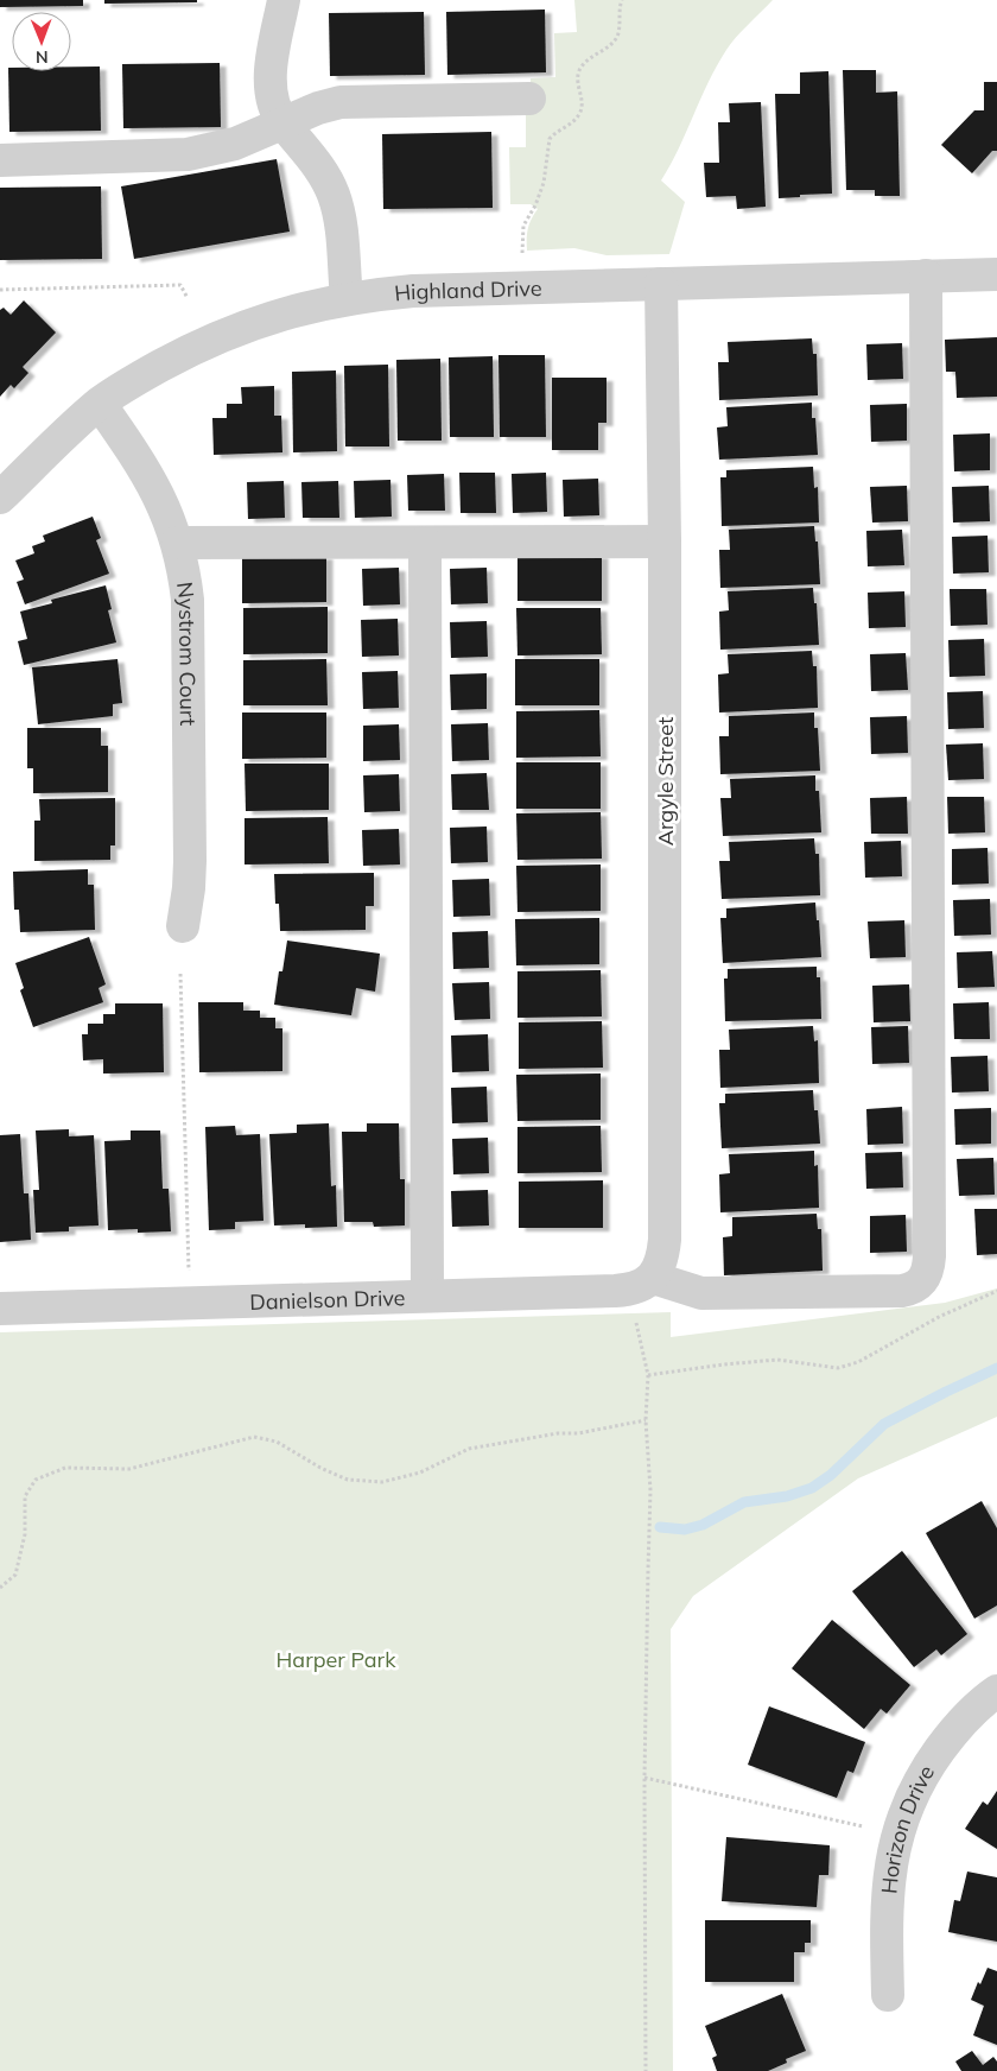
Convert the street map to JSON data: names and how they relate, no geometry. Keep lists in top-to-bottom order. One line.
{"streets":{"street":["Highland Drive","Nystrom Court","Argyle Street","Danielson Drive","Horizon Drive"]},"crossings":[["Highland Drive","Nystrom Court"],["Highland Drive","Argyle Street"],["Argyle Street","Danielson Drive"]],"parks":["Harper Park"],"north":"bottom"}
